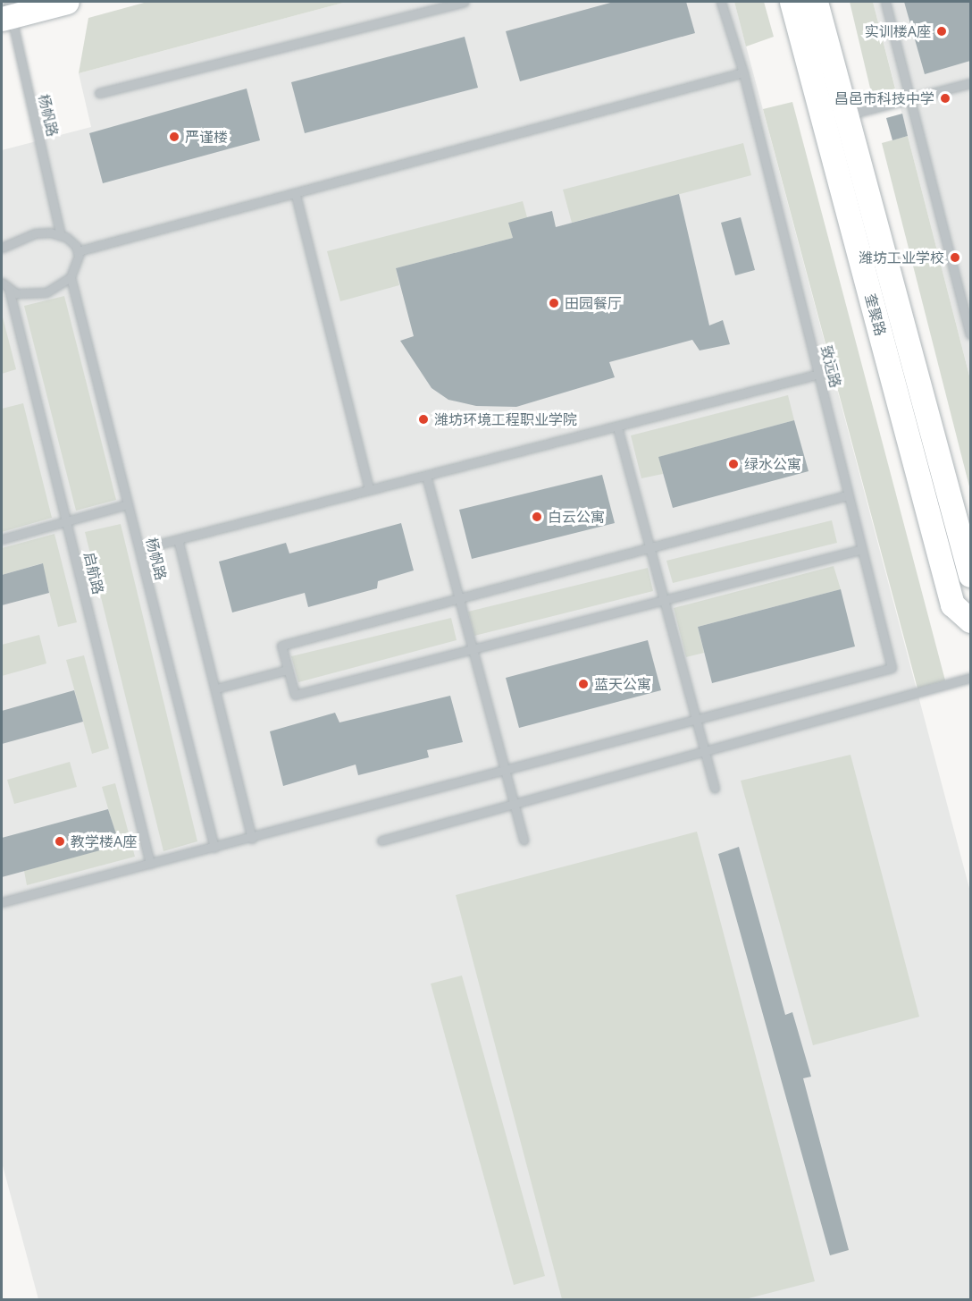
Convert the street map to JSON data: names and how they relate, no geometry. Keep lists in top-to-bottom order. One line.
{"streets":{"street":["奎聚路"],"lane":["杨帆路","致远路","启航路"]},"places":["实训楼A座","昌邑市科技中学","严谨楼","潍坊工业学校","田园餐厅","潍坊环境工程职业学院","绿水公寓","白云公寓","蓝天公寓","教学楼A座"]}
